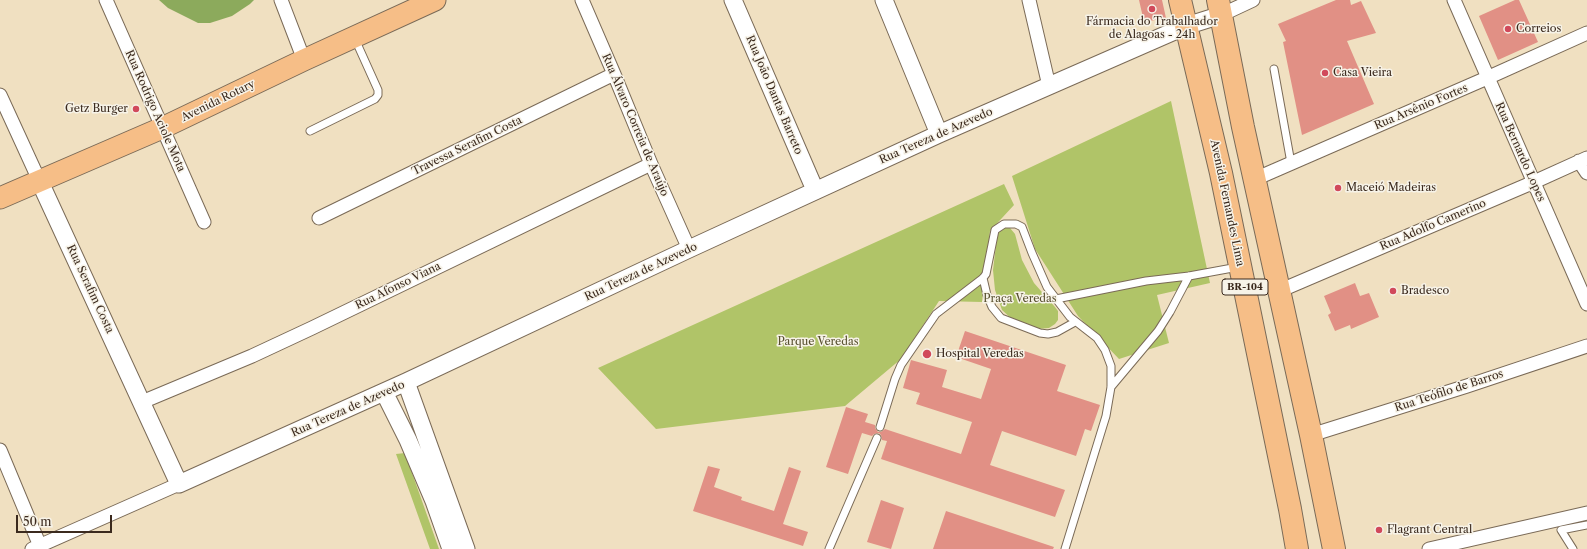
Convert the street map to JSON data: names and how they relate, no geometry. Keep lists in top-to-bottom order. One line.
{"streets":{"highway":["Avenida Fernandes Lima","BR-104"],"main road":["Avenida Rotary"],"street":["Rua João Dantas Barreto","Rua Arsênio Fortes","Rua Rodrigo Aciole Mota","Rua Álvaro Correia de Araújo","Rua Tereza de Azevedo","Travessa Serafim Costa","Rua Bernardo Lopes","Rua Adolfo Camerino","Rua Afonso Viana","Rua Serafim Costa","Rua Teófilo de Barros"]},"crossings":[["Rua João Dantas Barreto","Rua Tereza de Azevedo"],["Avenida Rotary","Rua Rodrigo Aciole Mota"],["Avenida Rotary","Rua Serafim Costa"],["Rua Arsênio Fortes","Rua Bernardo Lopes"],["Rua Arsênio Fortes","BR-104"],["Rua Álvaro Correia de Araújo","Rua Tereza de Azevedo"],["Rua Álvaro Correia de Araújo","Travessa Serafim Costa"],["Rua Álvaro Correia de Araújo","Rua Afonso Viana"],["Rua Tereza de Azevedo","Avenida Fernandes Lima"],["Rua Tereza de Azevedo","BR-104"],["Rua Tereza de Azevedo","Rua Serafim Costa"],["Rua Bernardo Lopes","Rua Adolfo Camerino"],["Rua Adolfo Camerino","BR-104"],["Rua Afonso Viana","Rua Serafim Costa"],["BR-104","Rua Teófilo de Barros"]],"parks":["Praça Veredas","Parque Veredas"],"places":["Fármacia do Trabalhador de Alagoas - 24h","Correios","Casa Vieira","Getz Burger","Maceió Madeiras","Bradesco","Hospital Veredas","Flagrant Central"],"scale_bar":"50 m"}
